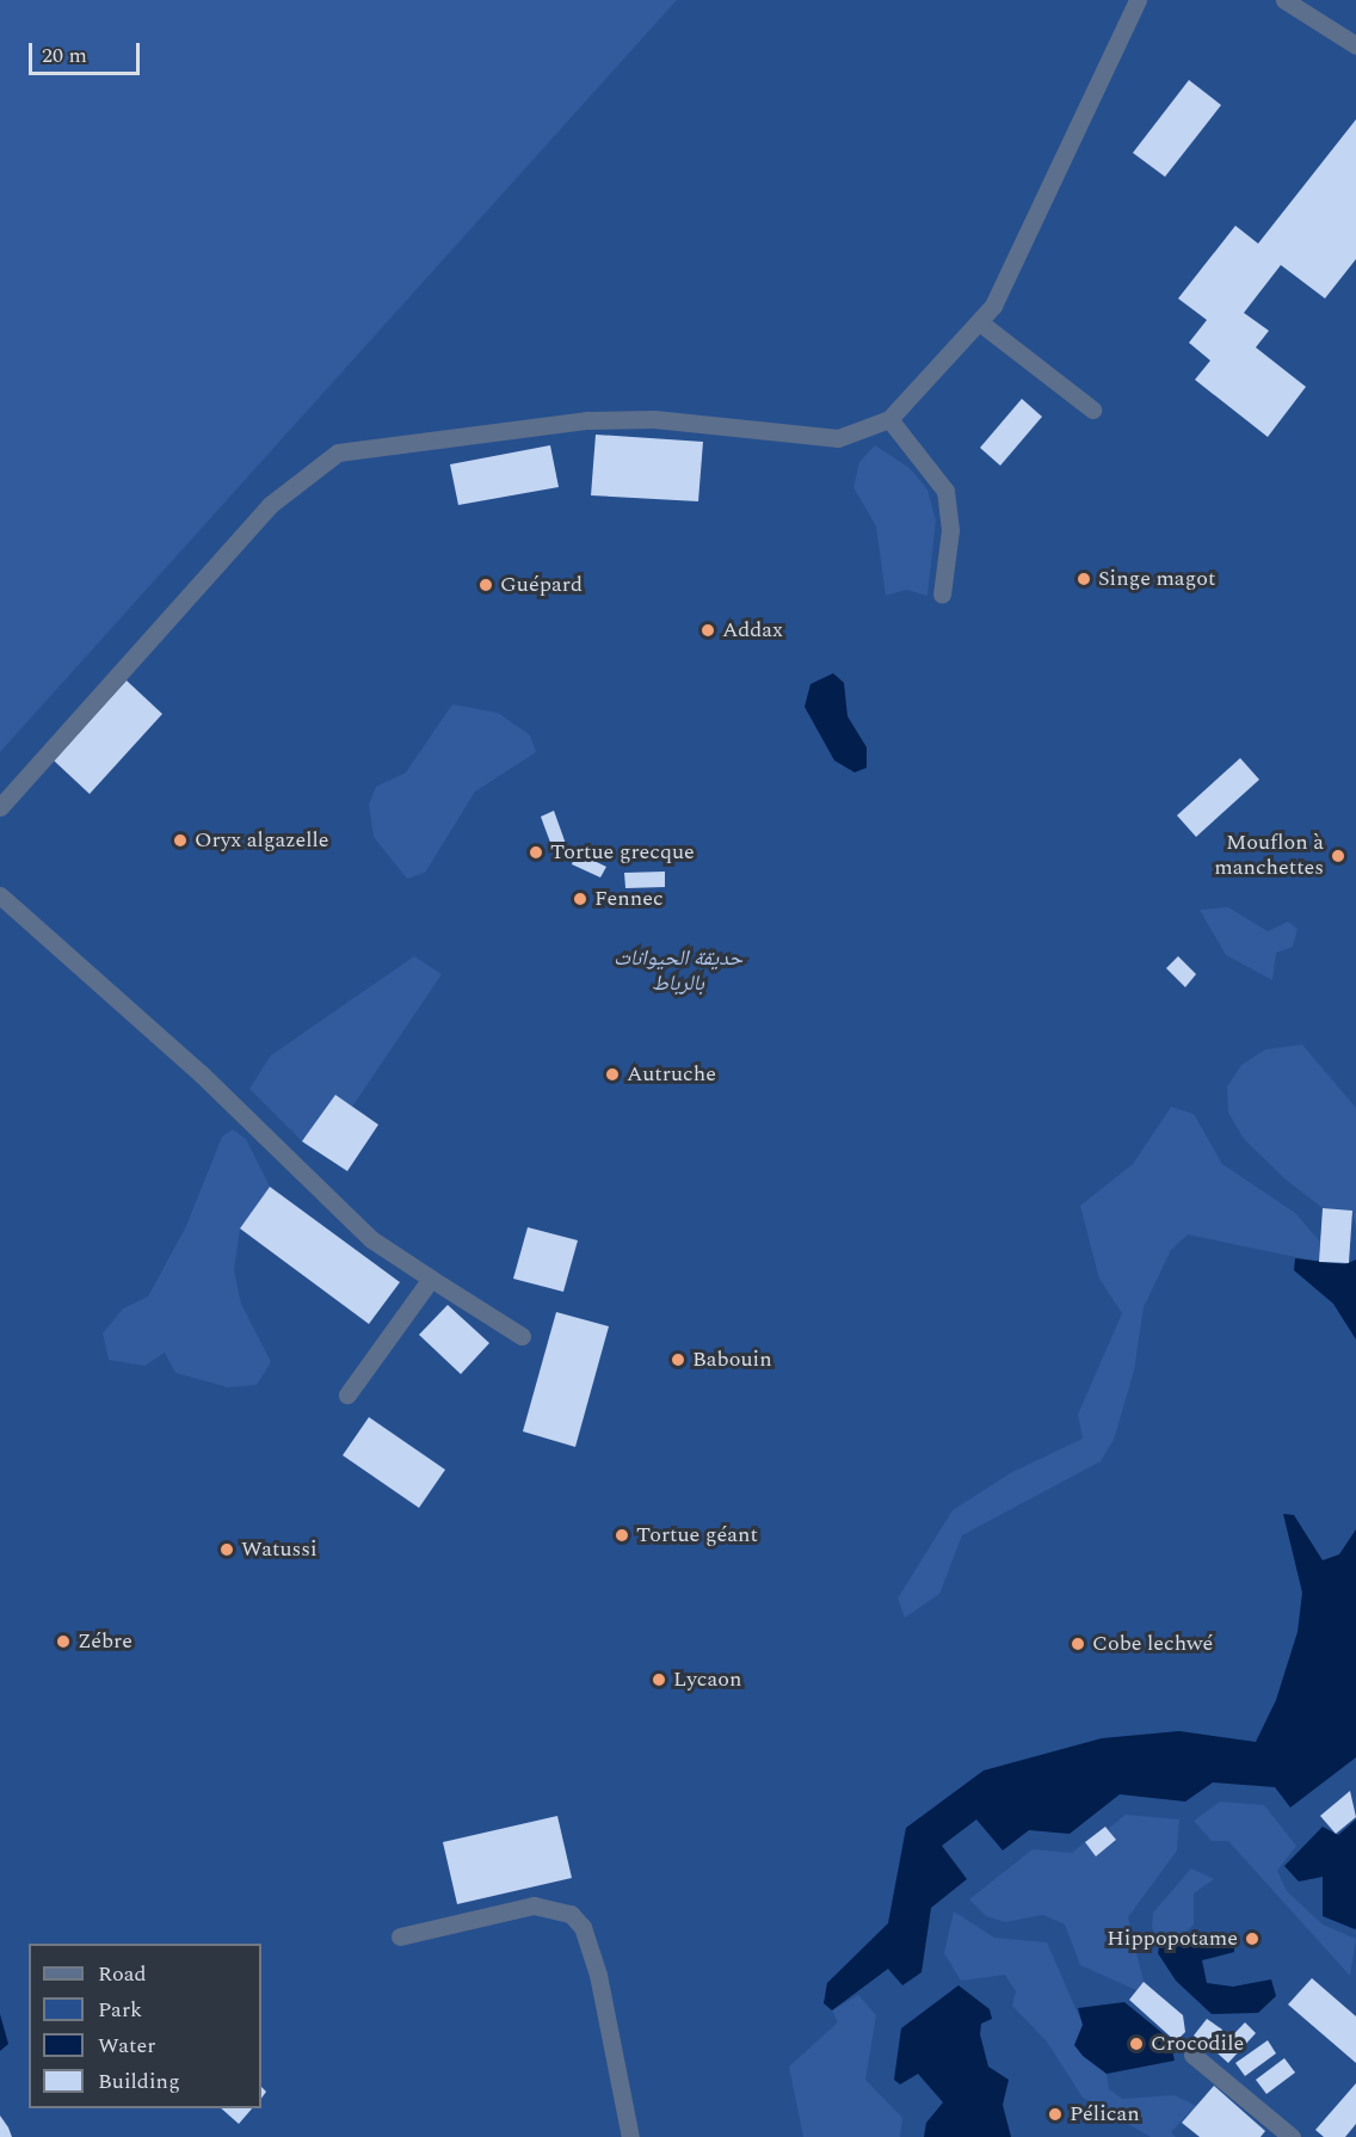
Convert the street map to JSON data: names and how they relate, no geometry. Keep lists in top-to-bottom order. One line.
{"parks":["حديقة الحيوانات بالرباط"],"places":["Singe magot","Guépard","Addax","Oryx algazelle","Tortue grecque","Mouflon à manchettes","Fennec","Autruche","Babouin","Tortue géant","Watussi","Zébre","Cobe lechwé","Lycaon","Hippopotame","Crocodile","Pélican"],"legend":["Road","Park","Water","Building"],"scale_bar":"20 m"}
